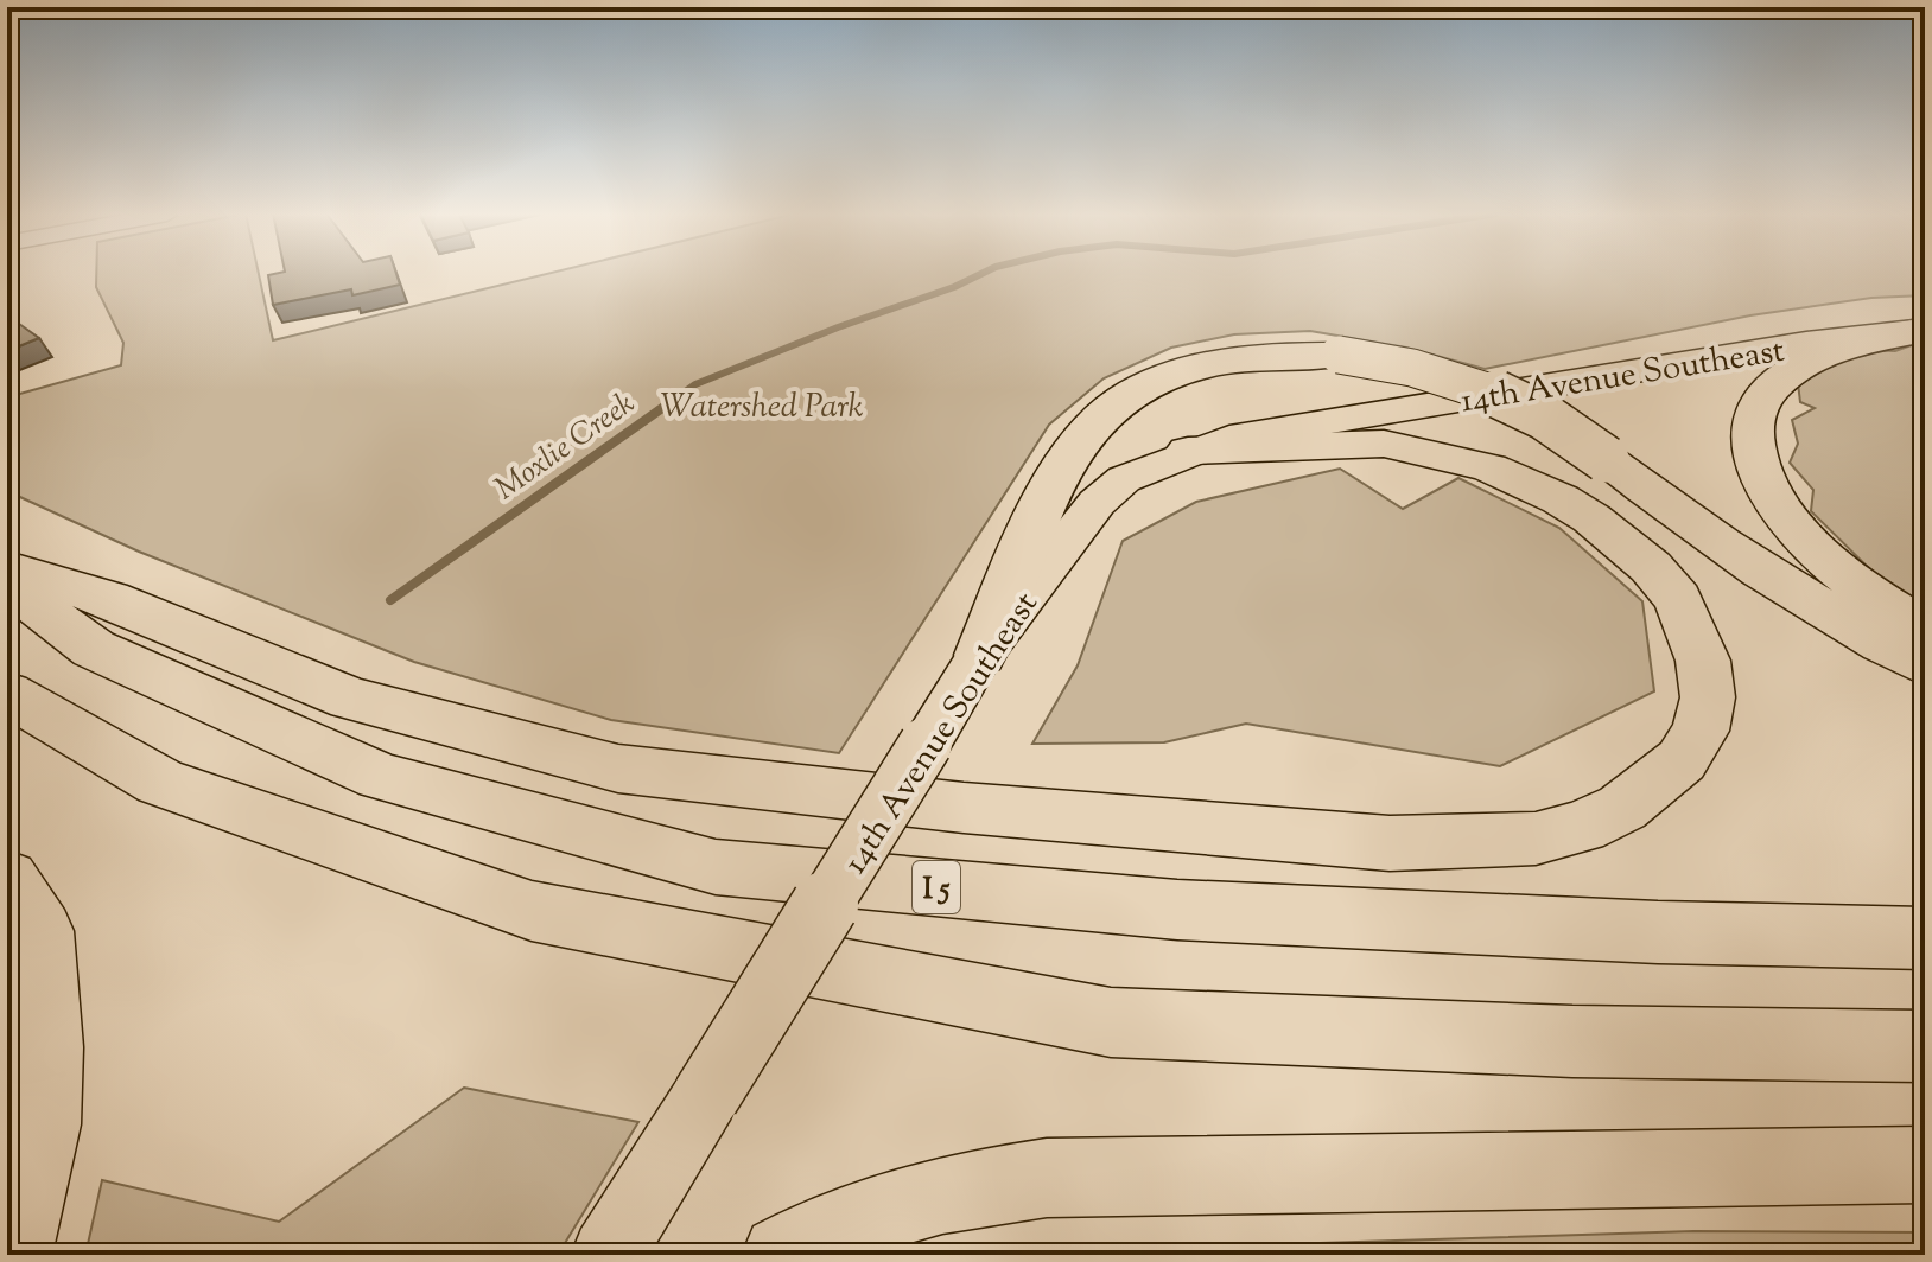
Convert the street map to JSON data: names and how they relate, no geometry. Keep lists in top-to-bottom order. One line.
{"streets":{"highway":["I 5"],"main road":["14th Avenue Southeast"]},"water":["Moxlie Creek"],"parks":["Watershed Park"]}
